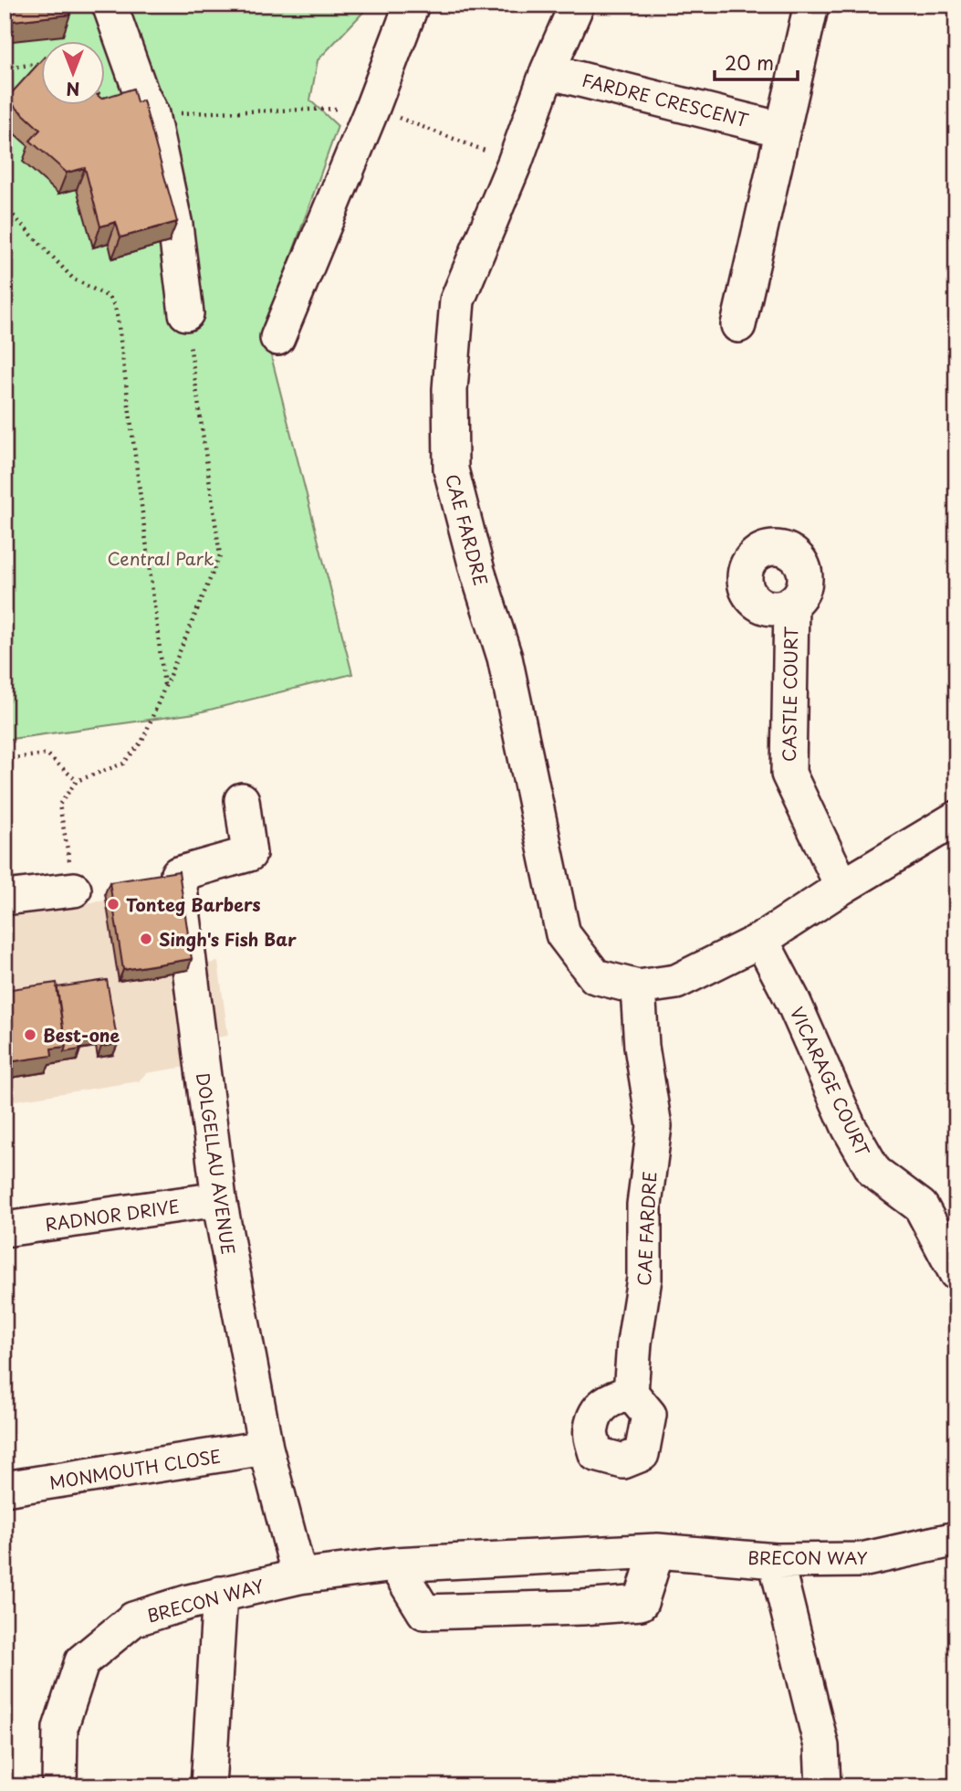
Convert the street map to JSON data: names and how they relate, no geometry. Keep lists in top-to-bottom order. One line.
{"streets":{"street":["FARDRE CRESCENT","CAE FARDRE","CASTLE COURT","VICARAGE COURT","DOLGELLAU AVENUE","RADNOR DRIVE","MONMOUTH CLOSE","BRECON WAY"]},"crossings":[["FARDRE CRESCENT","CAE FARDRE"],["CAE FARDRE","CASTLE COURT"],["CAE FARDRE","VICARAGE COURT"],["DOLGELLAU AVENUE","RADNOR DRIVE"],["DOLGELLAU AVENUE","MONMOUTH CLOSE"],["DOLGELLAU AVENUE","BRECON WAY"]],"parks":["Central Park"],"places":["Tonteg Barbers","Singh's Fish Bar","Best-one"],"scale_bar":"20 m","north":"bottom"}
